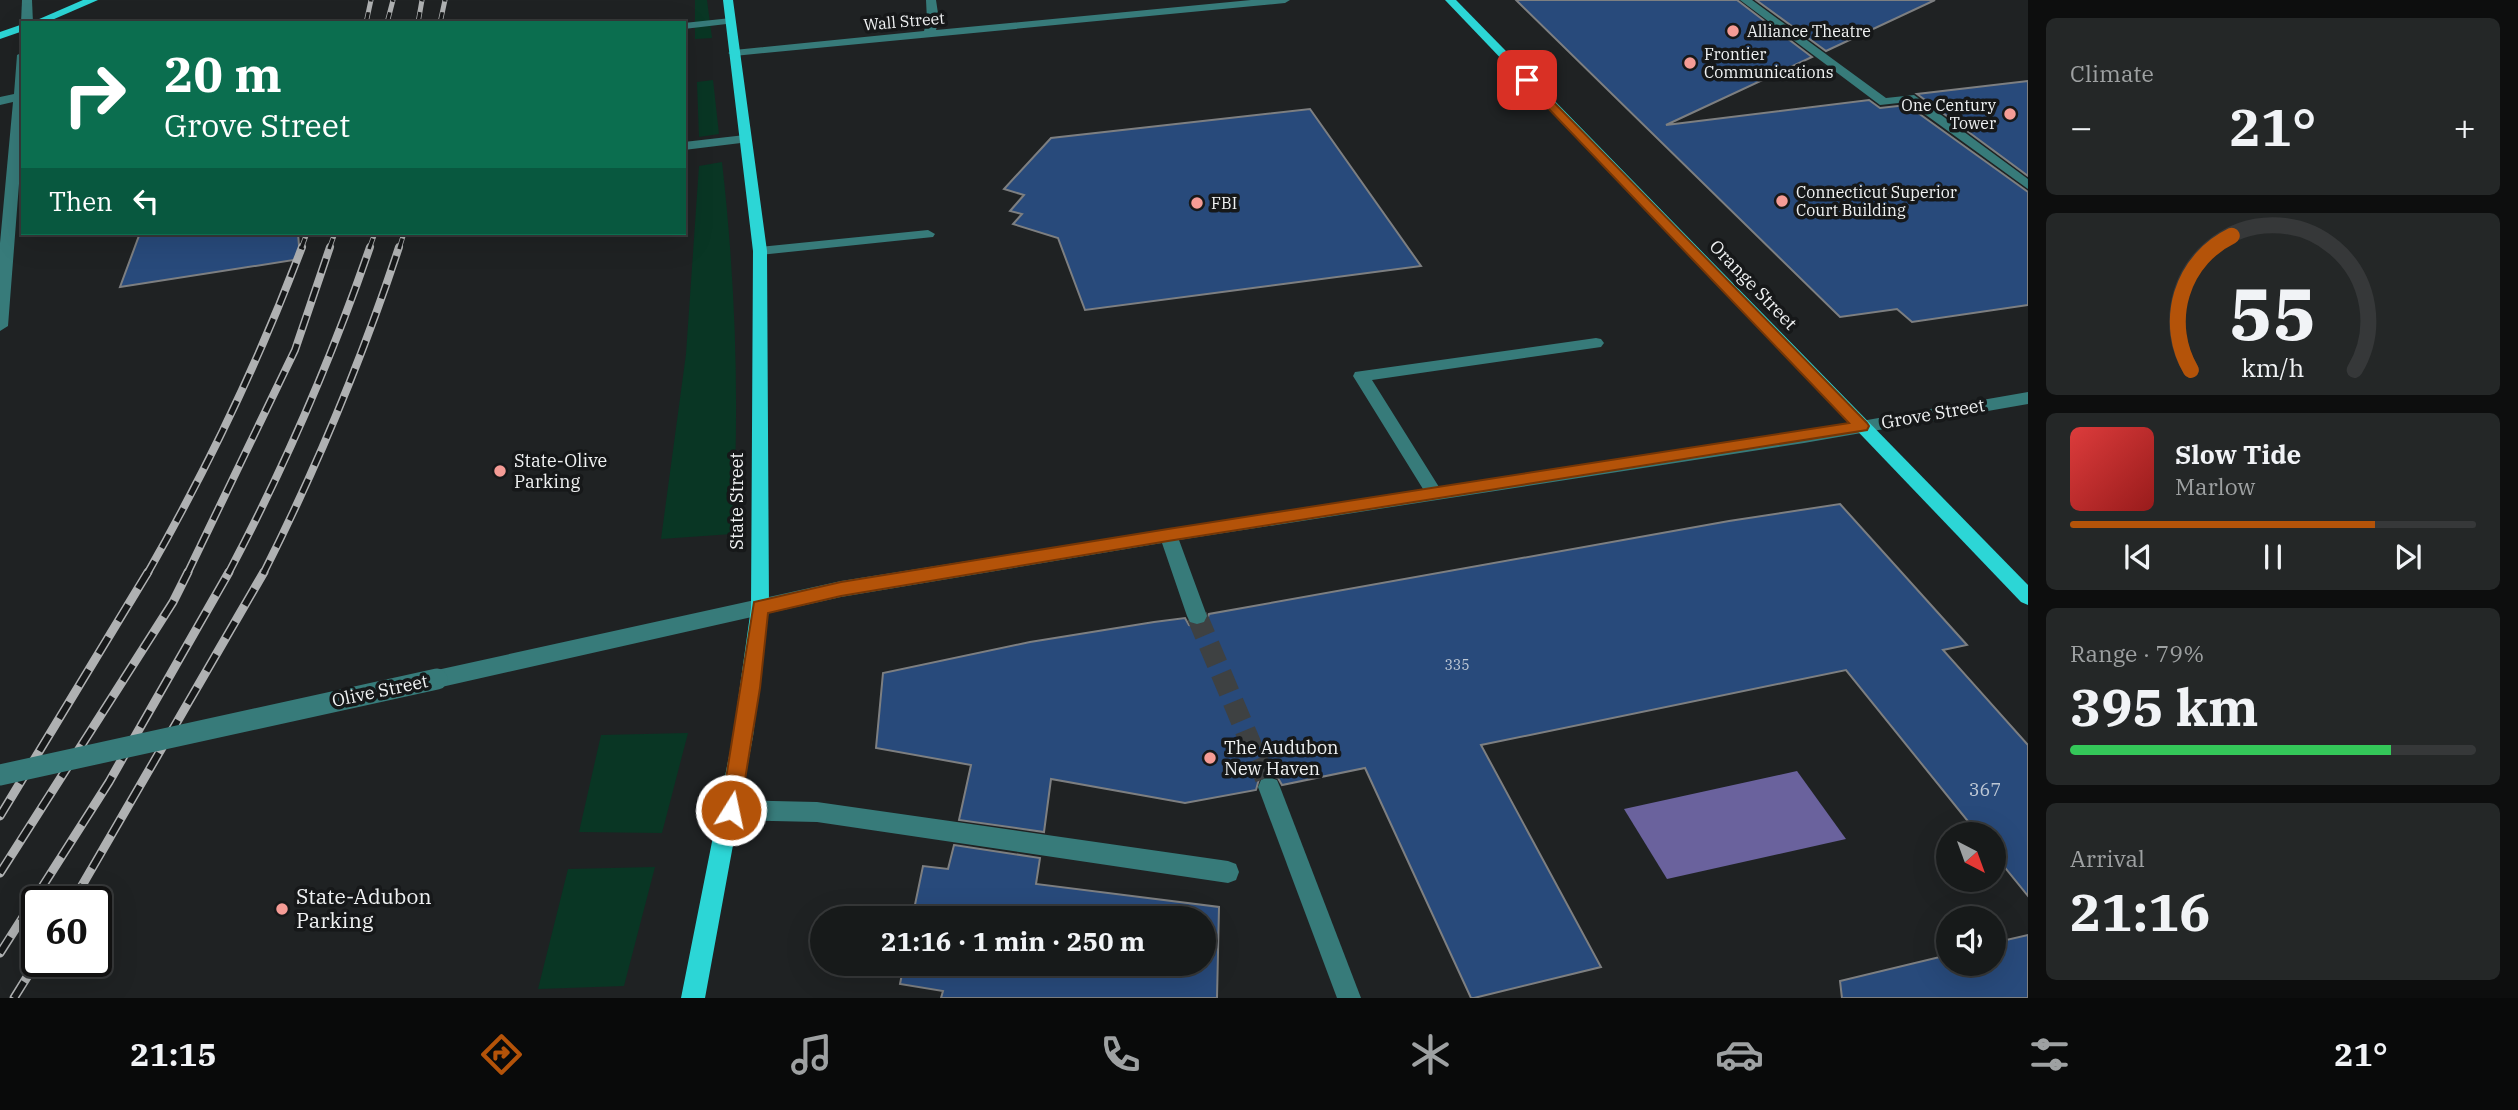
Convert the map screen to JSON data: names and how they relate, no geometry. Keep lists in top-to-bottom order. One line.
{"streets":{"main road":["Orange Street","State Street"],"street":["Wall Street","Grove Street","Olive Street"]},"crossings":[["Wall Street","State Street"],["Orange Street","Grove Street"],["Grove Street","State Street"],["Grove Street","Olive Street"],["State Street","Olive Street"]],"places":["Alliance Theatre","Frontier Communications","One Century Tower","Connecticut Superior Court Building","FBI","State-Olive Parking","The Audubon New Haven","State-Adubon Parking"],"house_numbers":["335","367"],"north":"bottom right","page":{"tile":["Climate",["Range · 79%","395 km"],["Arrival","21:16"]],"turn":["20 m","Grove Street"],"heat":["−","21°","+"],"then":"Then","song":["Slow Tide","Marlow"],"limit":"60","trip":"21:16 · 1 min · 250 m","tabs":["21:15","21°"],"gauge":["55","km/h"]}}
